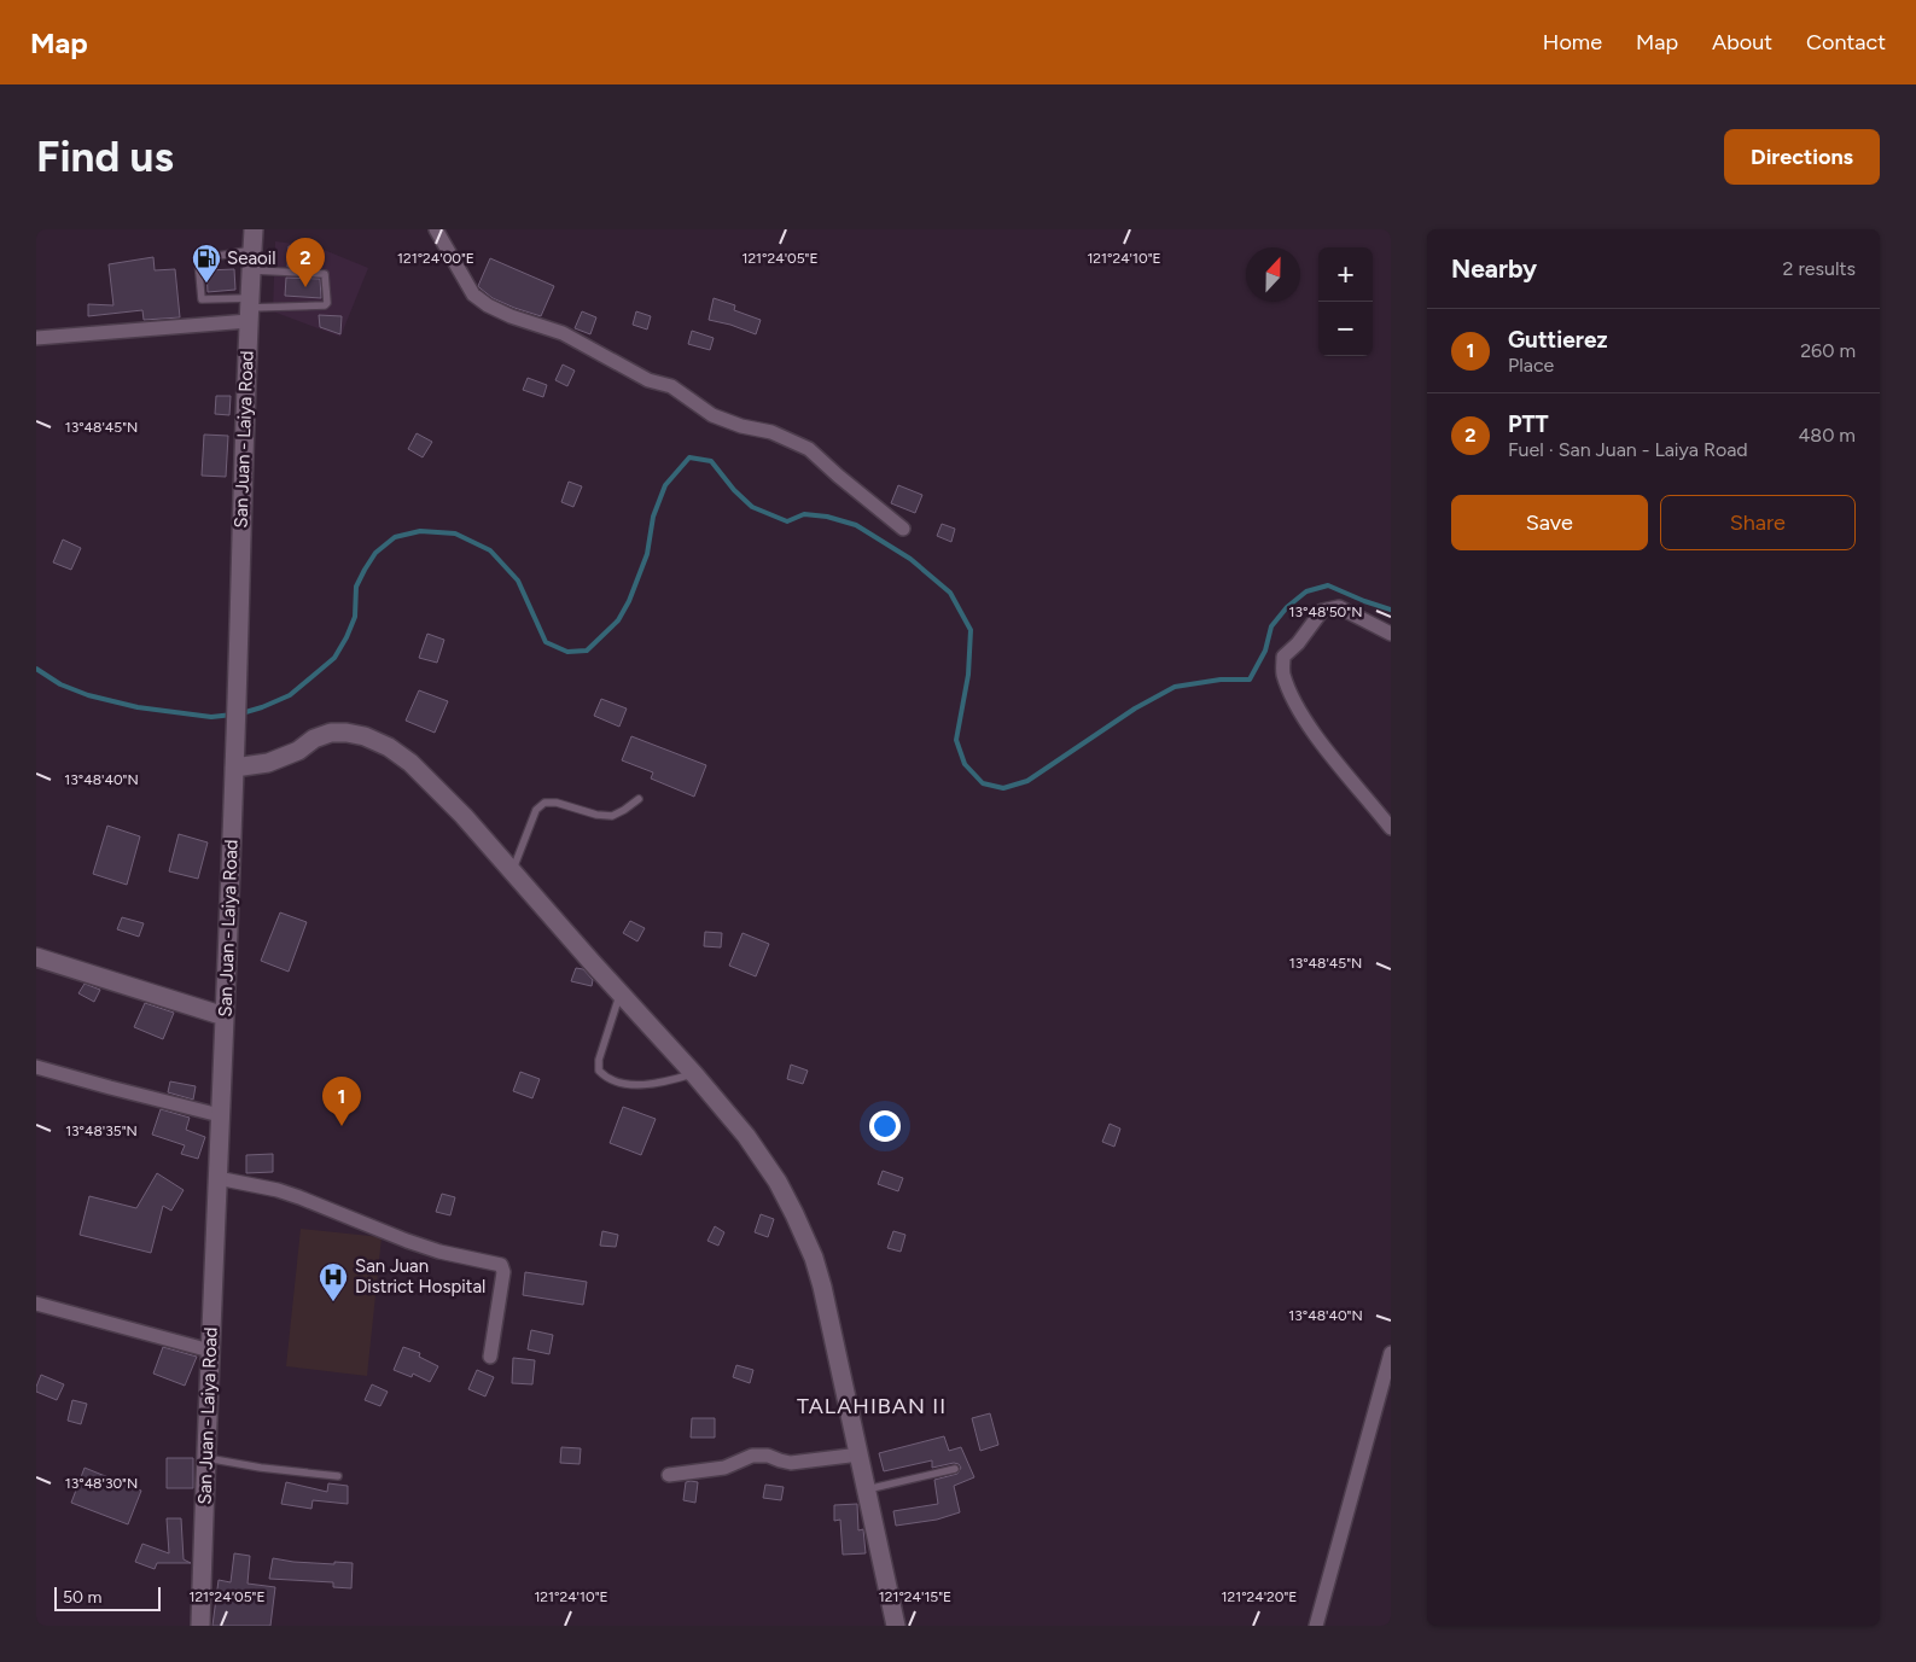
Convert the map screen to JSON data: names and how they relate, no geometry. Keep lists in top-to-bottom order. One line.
{"streets":{"street":["San Juan - Laiya Road"]},"districts":["TALAHIBAN II"],"places":{"fuel station":["Seaoil"],"hospital":["San Juan District Hospital"]},"scale_bar":"50 m","north":"top","page":{"header":"Map","nav":["Home","Map","About","Contact"],"buttons":["Directions",["Save","Share"]],"title":"Find us","heading":["Nearby","2 results"],"pins":["2","1"],"map_buttons":["+","−"],"list":[{"mark":"1","name":"Guttierez","note":"Place","value":"260 m"},{"mark":"2","name":"PTT","note":"Fuel · San Juan - Laiya Road","value":"480 m"}],"scale":"50 m"},"coordinates":["121°24'10\"E","121°24'00\"E","121°24'05\"E","13°48'45\"N","13°48'50\"N","13°48'40\"N","13°48'35\"N","13°48'30\"N","121°24'15\"E","121°24'20\"E"]}
